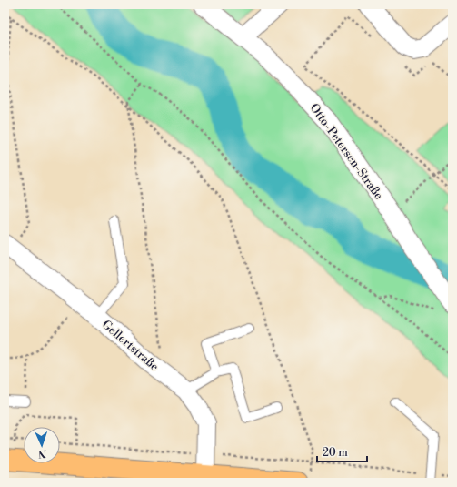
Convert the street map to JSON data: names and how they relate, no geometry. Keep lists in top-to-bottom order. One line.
{"streets":{"street":["Otto-Petersen-Straße","Gellertstraße"]},"scale_bar":"20 m","north":"bottom"}
